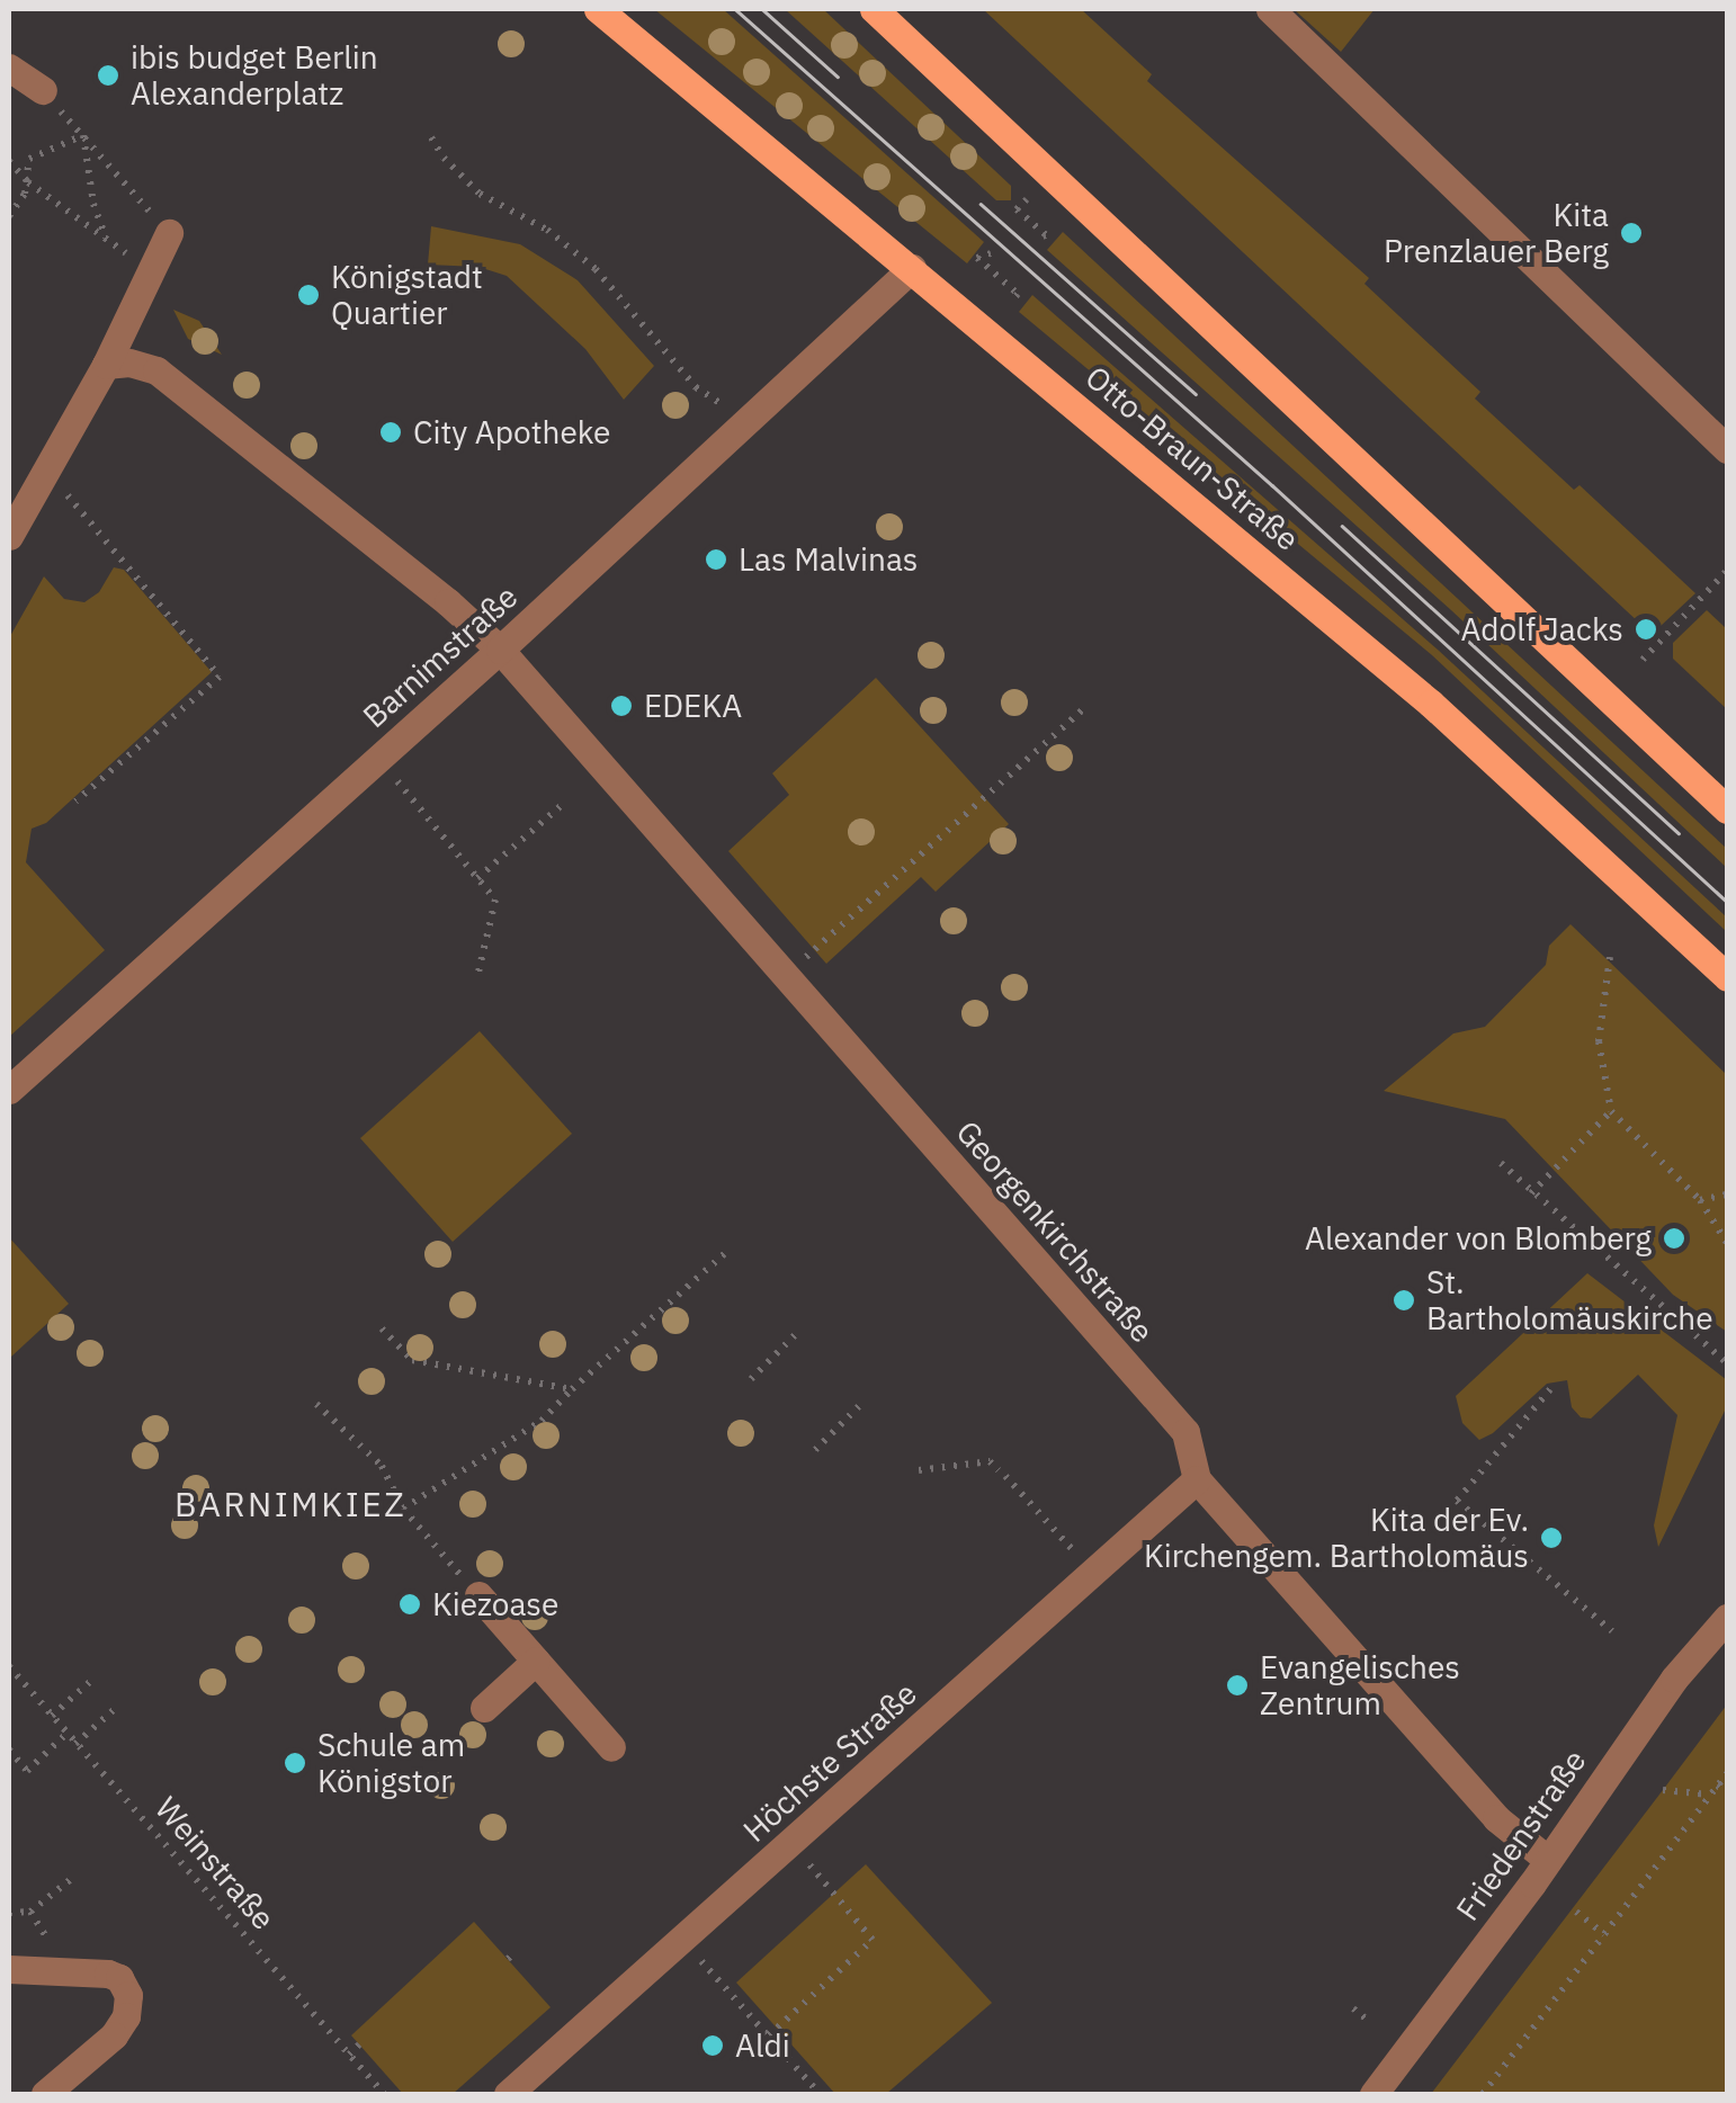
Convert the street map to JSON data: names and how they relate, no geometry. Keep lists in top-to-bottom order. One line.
{"streets":{"main road":["Otto-Braun-Straße"],"street":["Barnimstraße","Georgenkirchstraße","Höchste Straße","Friedenstraße"],"path":["Weinstraße"]},"crossings":[["Otto-Braun-Straße","Barnimstraße"],["Barnimstraße","Georgenkirchstraße"],["Georgenkirchstraße","Höchste Straße"],["Georgenkirchstraße","Friedenstraße"]],"districts":["BARNIMKIEZ"],"places":["ibis budget Berlin Alexanderplatz","Kita Prenzlauer Berg","Königstadt Quartier","City Apotheke","Las Malvinas","Adolf Jacks","EDEKA","Alexander von Blomberg","St. Bartholomäuskirche","Kita der Ev. Kirchengem. Bartholomäus","Kiezoase","Evangelisches Zentrum","Schule am Königstor","Aldi"]}
